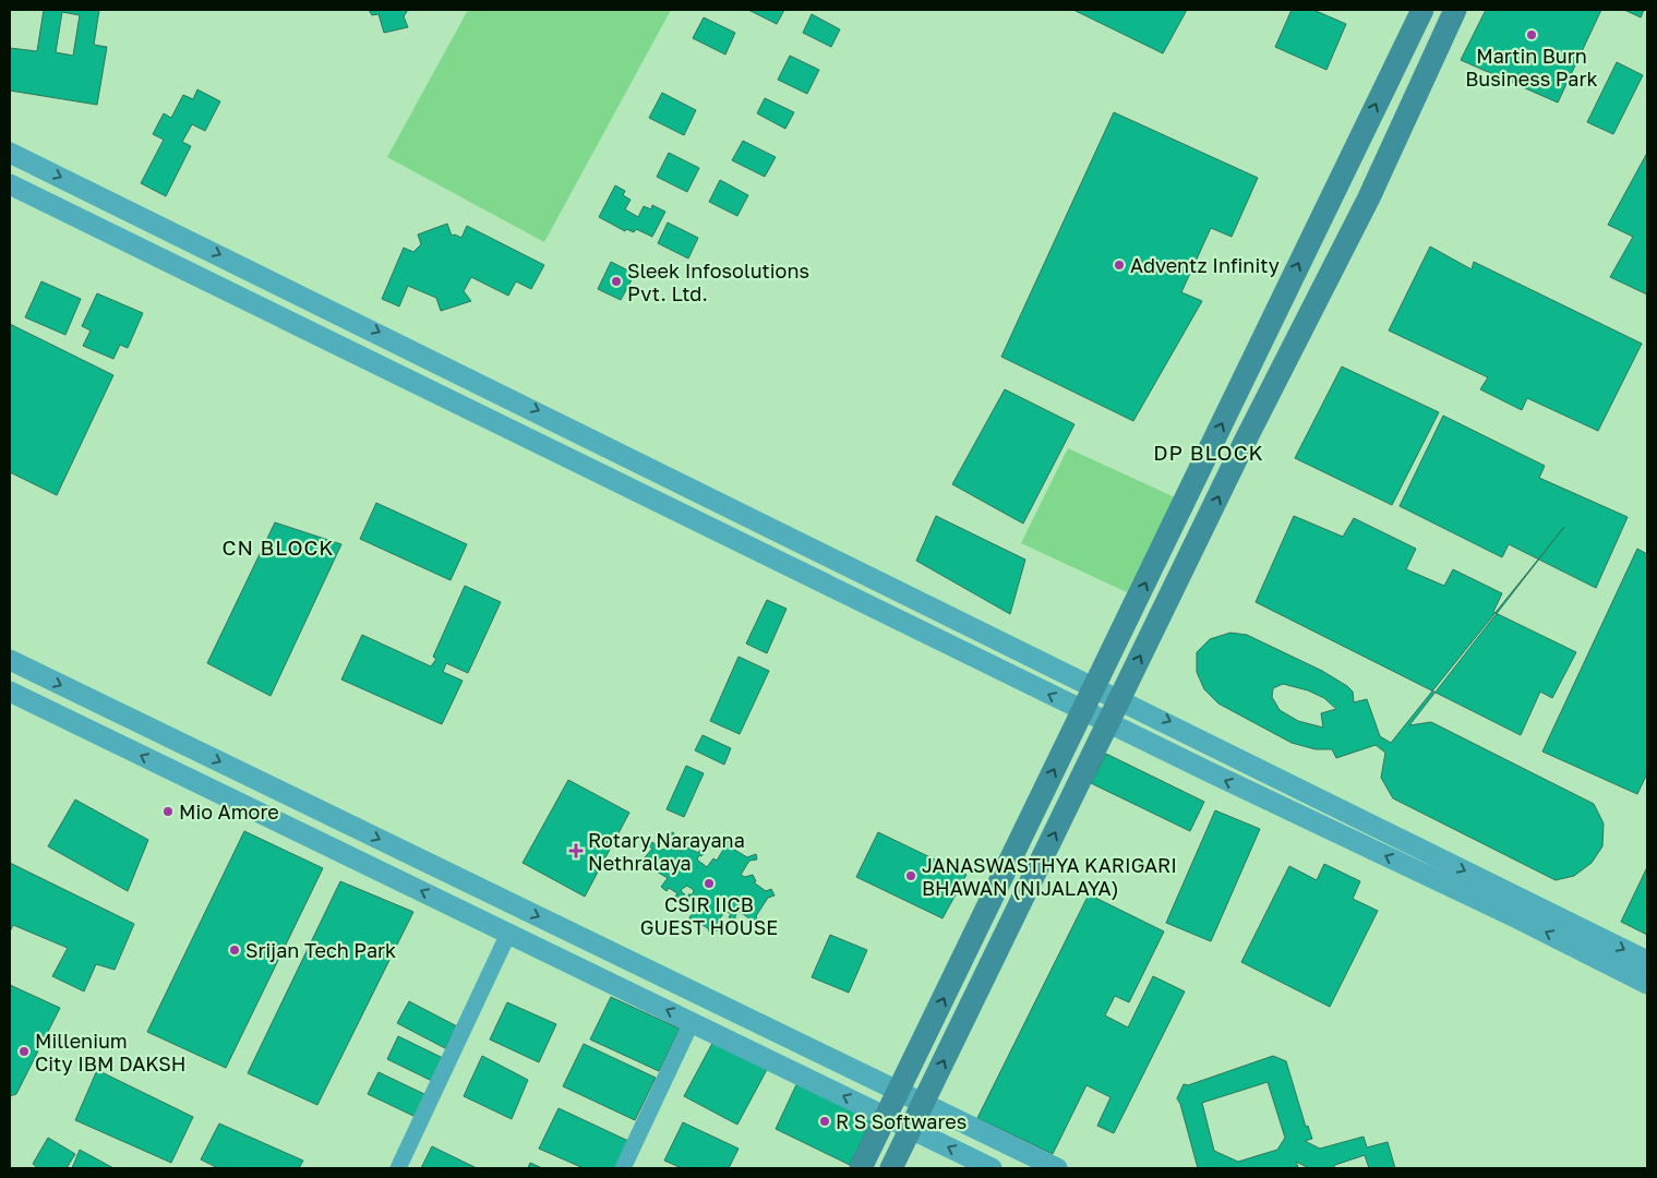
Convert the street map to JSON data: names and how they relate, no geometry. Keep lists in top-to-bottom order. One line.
{"districts":["DP BLOCK","CN BLOCK"],"places":{"other":["Martin Burn Business Park","Adventz Infinity","Sleek Infosolutions Pvt. Ltd.","Mio Amore","JANASWASTHYA KARIGARI BHAWAN (NIJALAYA)","CSIR IICB GUEST HOUSE","Srijan Tech Park","Millenium City IBM DAKSH","R S Softwares"],"health":["Rotary Narayana Nethralaya"]}}
